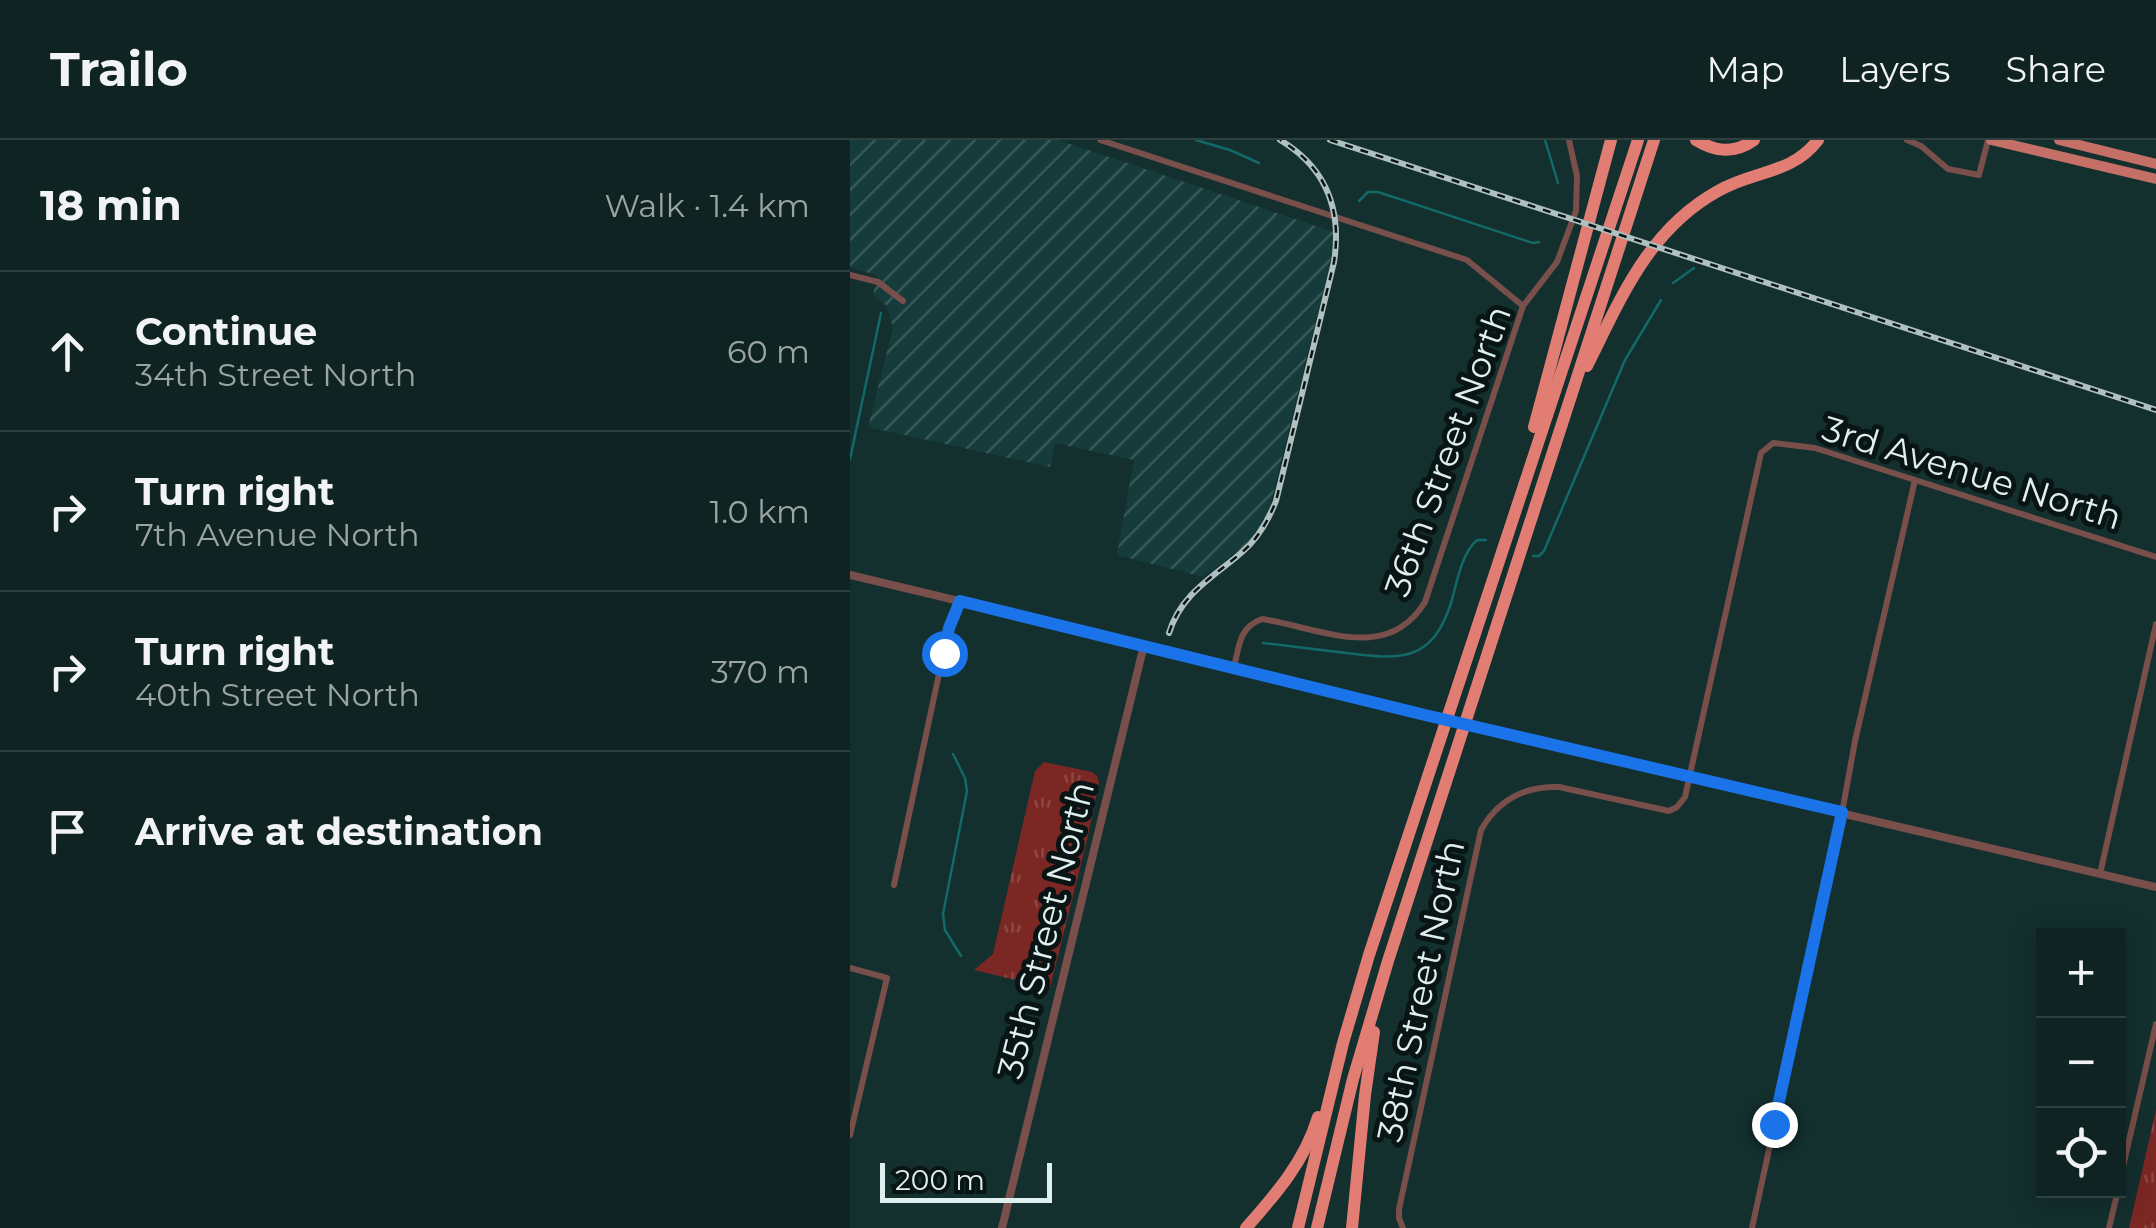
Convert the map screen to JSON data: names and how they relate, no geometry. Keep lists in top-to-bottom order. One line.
{"streets":{"street":["36th Street North","3rd Avenue North","35th Street North","38th Street North"]},"crossings":[["3rd Avenue North","38th Street North"]],"scale_bar":"200 m","page":{"header":"Trailo","nav":["Map","Layers","Share"],"heading":["18 min","Walk · 1.4 km"],"list":[["Continue","34th Street North","60 m"],["Turn right","7th Avenue North","1.0 km"],["Turn right","40th Street North","370 m"],"Arrive at destination"],"map_buttons":["+","−"],"scale":"200 m"}}
